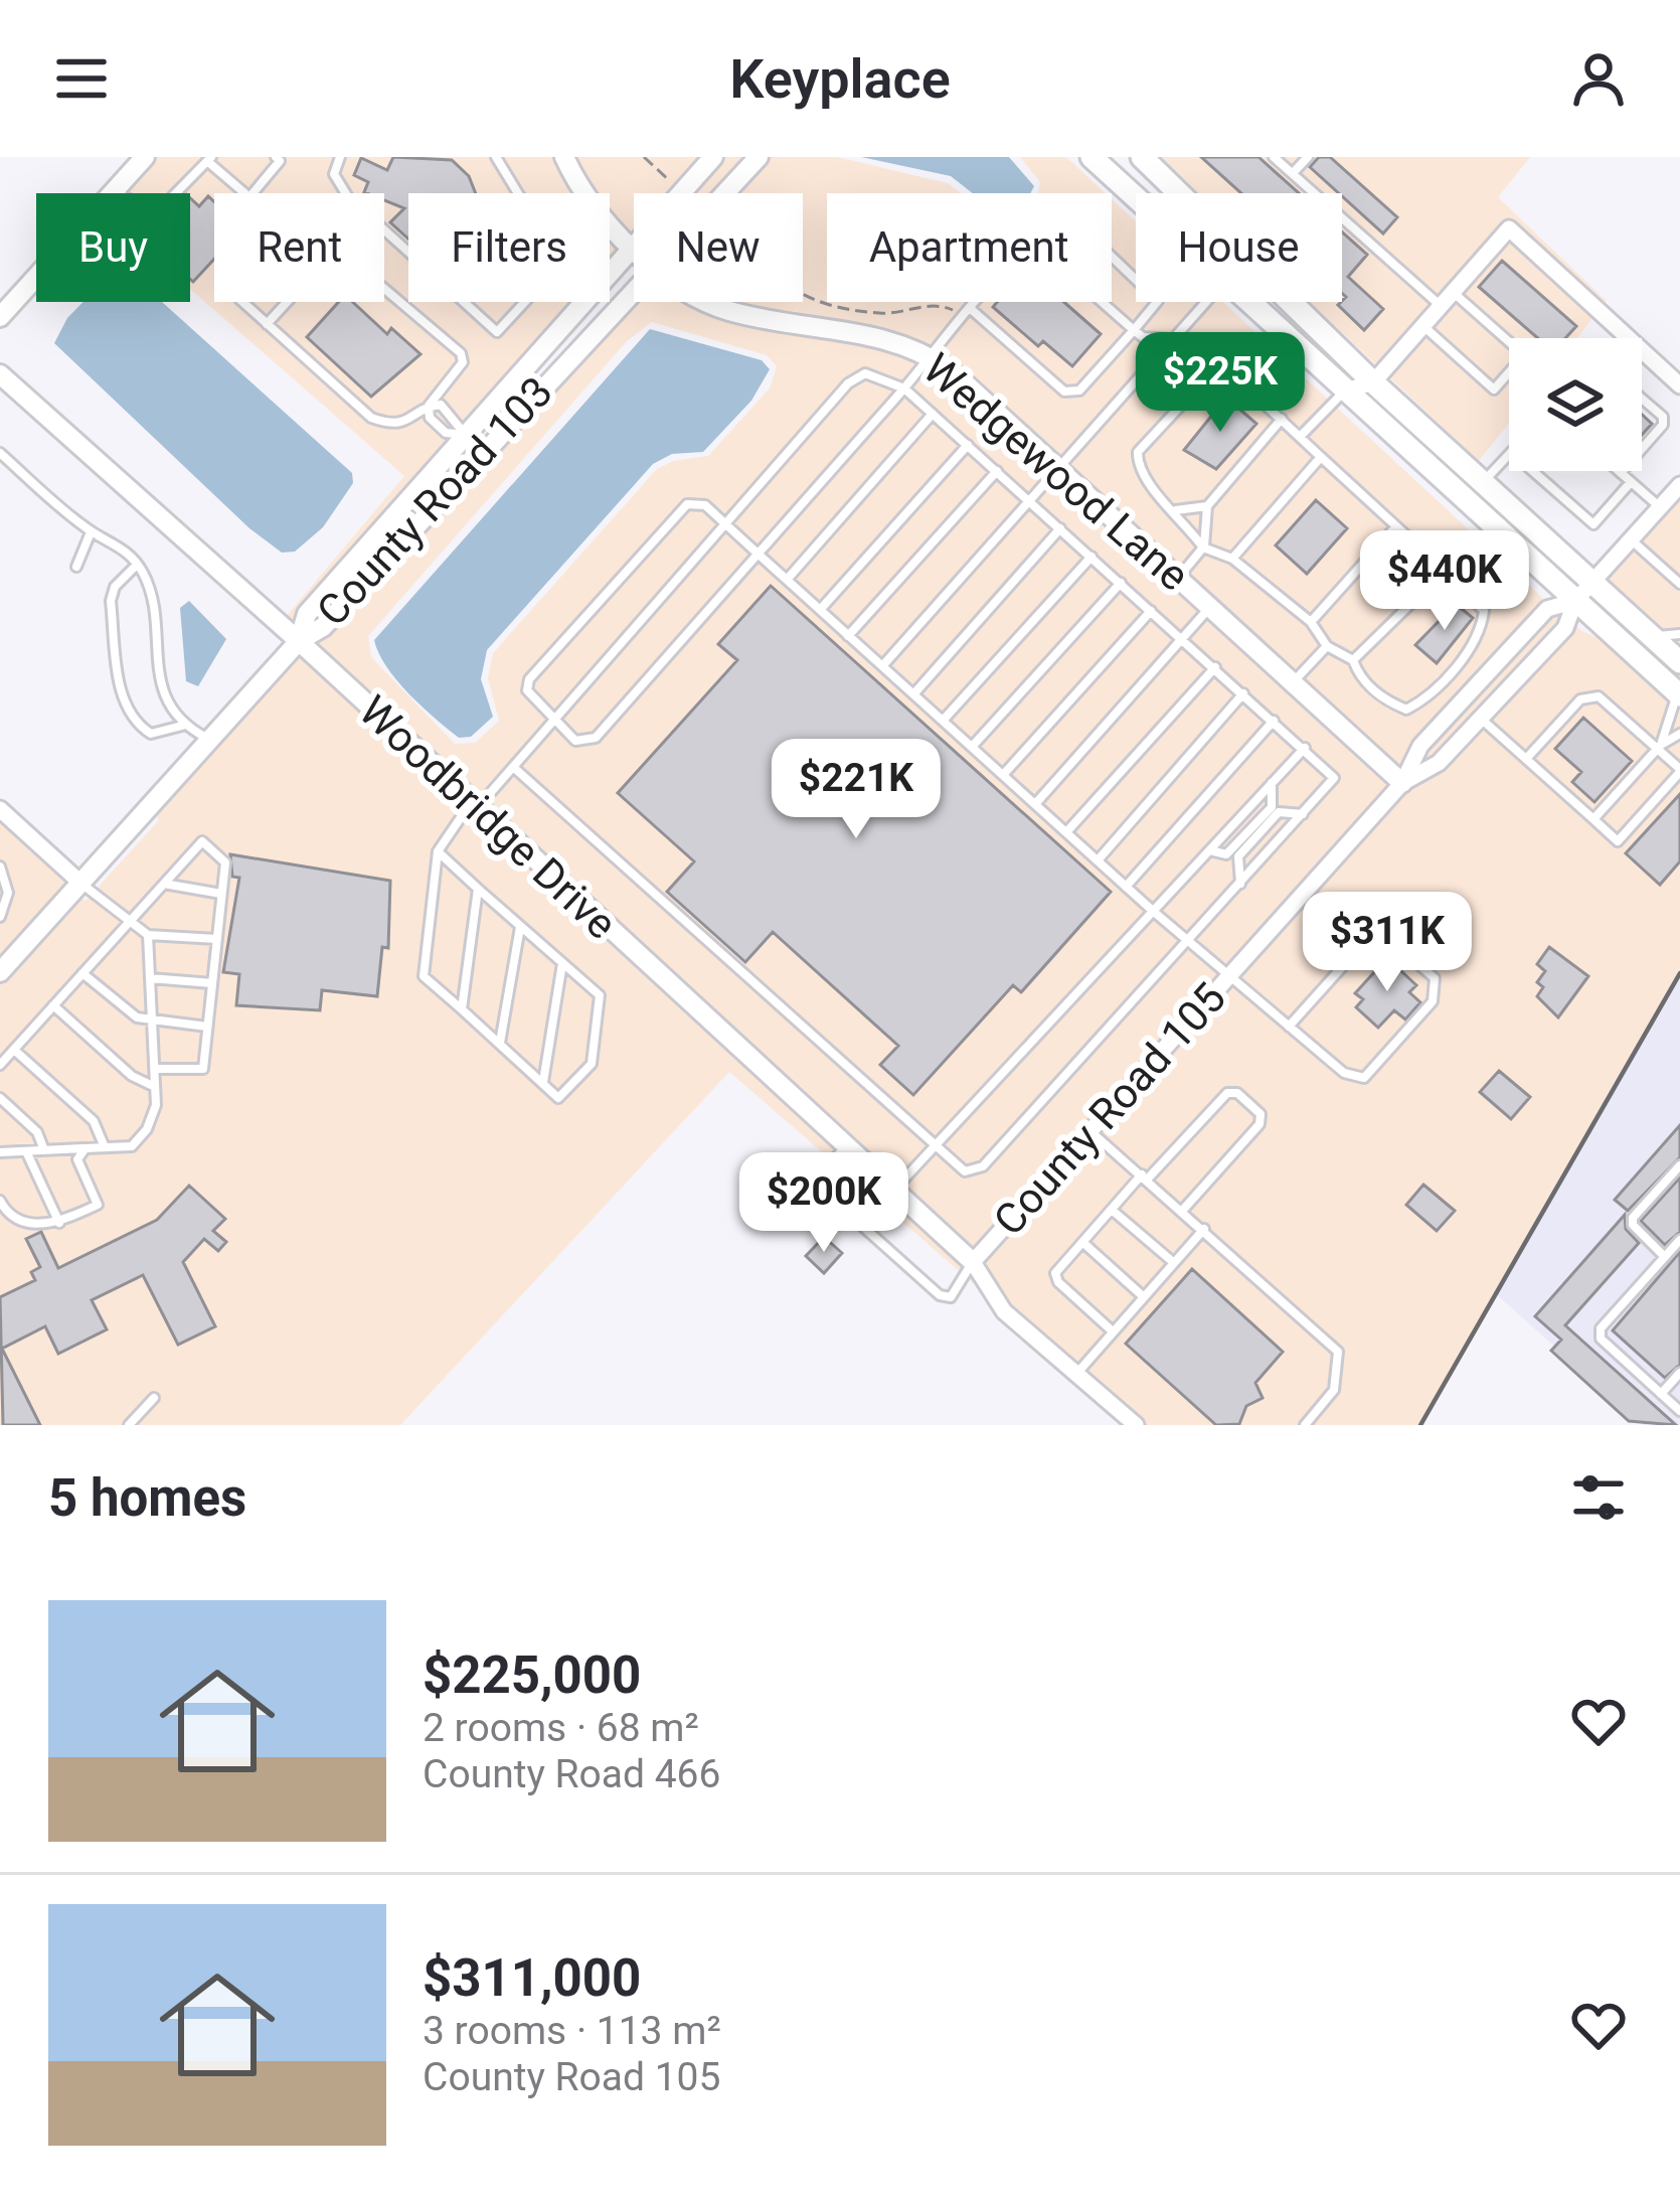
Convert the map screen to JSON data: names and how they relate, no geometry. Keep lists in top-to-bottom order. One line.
{"streets":{"street":["Wedgewood Lane","County Road 103","Woodbridge Drive","County Road 105"]},"crossings":[["Wedgewood Lane","County Road 105"],["County Road 103","Woodbridge Drive"],["Woodbridge Drive","County Road 105"]],"page":{"header":"Keyplace","chip":["Buy","Rent","Filters","New","Apartment","House"],"price":["$225K","$440K","$221K","$311K","$200K"],"heading":"5 homes","list":[{"name":"$225,000","note":"2 rooms · 68 m² · County Road 466"},{"name":"$311,000","note":"3 rooms · 113 m² · County Road 105"}]}}
